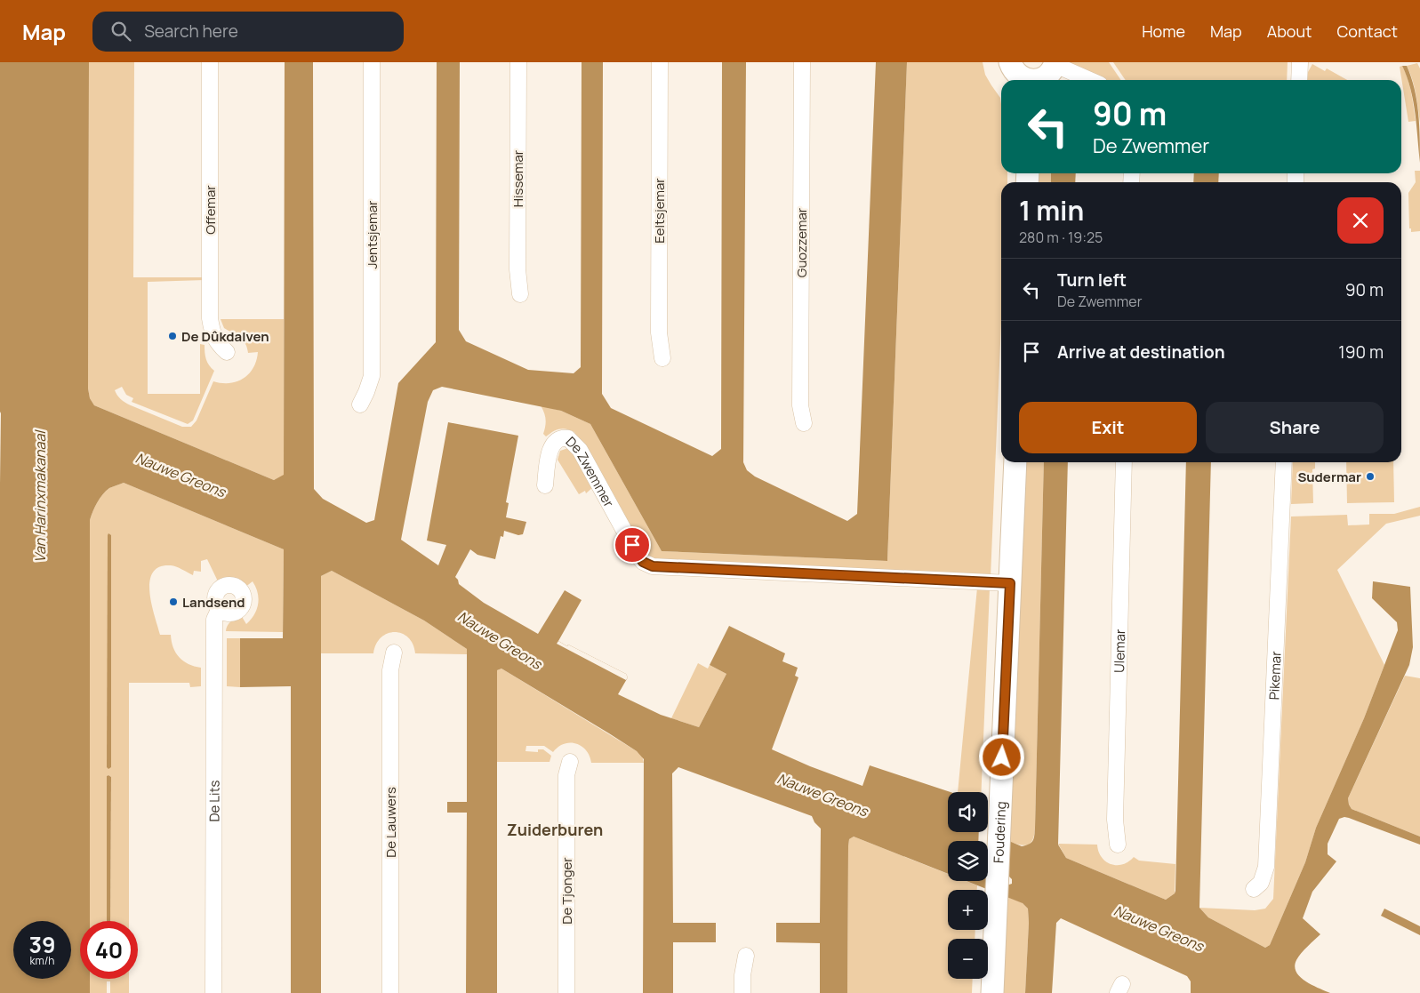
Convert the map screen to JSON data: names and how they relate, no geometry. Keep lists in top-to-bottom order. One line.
{"streets":{"street":["Hissemar","Offemar","Eeltsjemar","Jentsjemar","Guozzemar","De Zwemmer","Ulemar","Pikemar","De Lits","De Lauwers","Foudering","De Tjonger"]},"crossings":[["De Zwemmer","Foudering"]],"districts":["Zuiderburen"],"water":["Nauwe Greons","Van Harinxmakanaal"],"places":["De Dûkdalven","Sudermar","Landsend"],"page":{"header":"Map","search":"Search here","nav":["Home","Map","About","Contact"],"turn":["90 m","De Zwemmer"],"heading":["1 min","280 m · 19:25"],"list":[{"name":"Turn left","note":"De Zwemmer","value":"90 m"},{"name":"Arrive at destination","value":"190 m"}],"buttons":["Exit","Share"],"map_buttons":["+","−"],"speed":"39 km/h","limit":"40"}}
